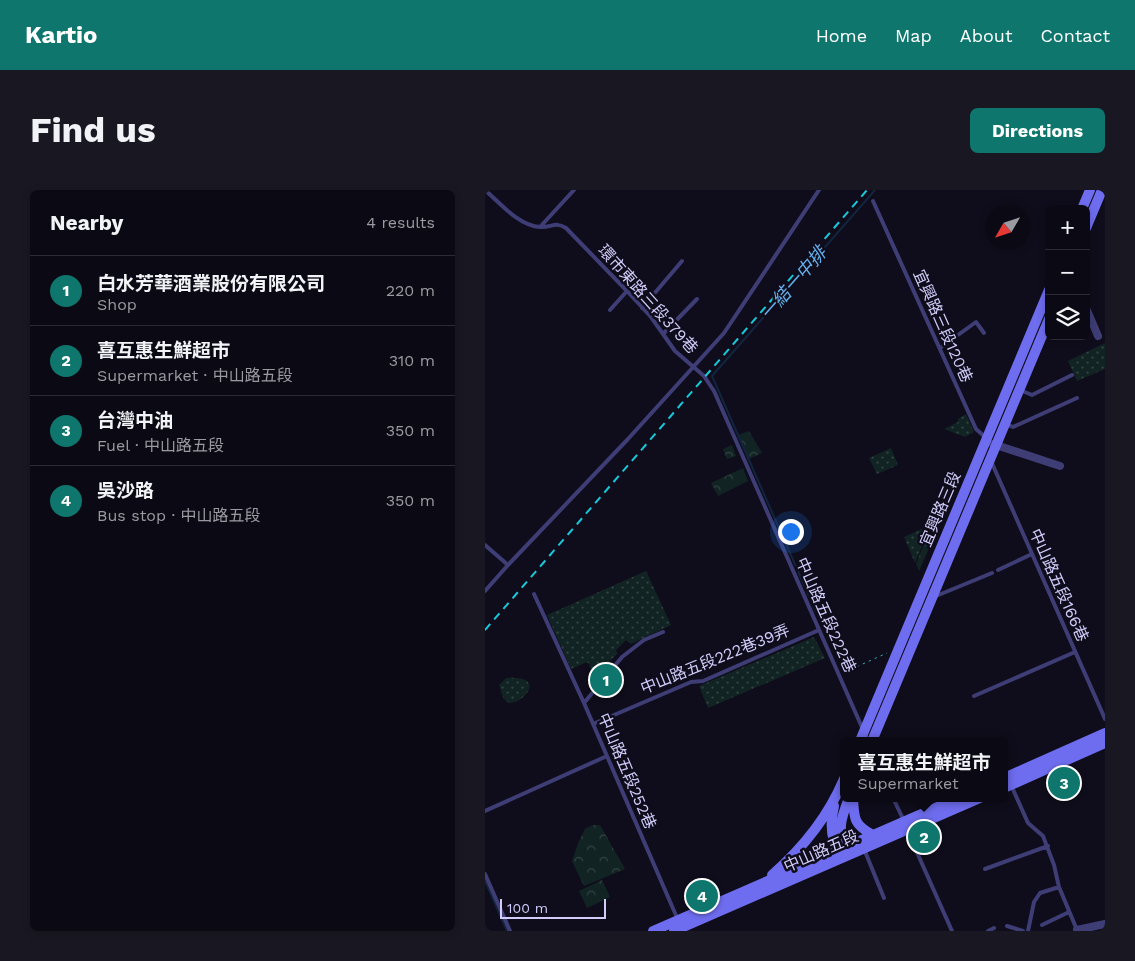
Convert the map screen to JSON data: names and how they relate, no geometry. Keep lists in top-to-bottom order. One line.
{"streets":{"street":["宜興路三段","中山路五段"],"lane":["環市東路三段379巷","宜興路三段120巷","中山路五段166巷","中山路五段222巷","中山路五段222巷39弄","中山路五段252巷"]},"crossings":[["環市東路三段379巷","中山路五段222巷"],["宜興路三段120巷","宜興路三段"],["宜興路三段120巷","中山路五段166巷"],["宜興路三段","中山路五段166巷"],["中山路五段222巷","中山路五段222巷39弄"],["中山路五段222巷39弄","中山路五段252巷"],["中山路五段252巷","中山路五段"]],"water":["一結一中排"],"scale_bar":"100 m","north":"bottom left","page":{"header":"Kartio","nav":["Home","Map","About","Contact"],"buttons":"Directions","title":"Find us","heading":["Nearby","4 results"],"map_buttons":["+","−"],"list":[{"mark":"1","name":"白水芳華酒業股份有限公司","note":"Shop","value":"220 m"},{"mark":"2","name":"喜互惠生鮮超市","note":"Supermarket · 中山路五段","value":"310 m"},{"mark":"3","name":"台灣中油","note":"Fuel · 中山路五段","value":"350 m"},{"mark":"4","name":"吳沙路","note":"Bus stop · 中山路五段","value":"350 m"}],"pins":["1","3","2","4"],"popup":["喜互惠生鮮超市","Supermarket"],"scale":"100 m"}}
